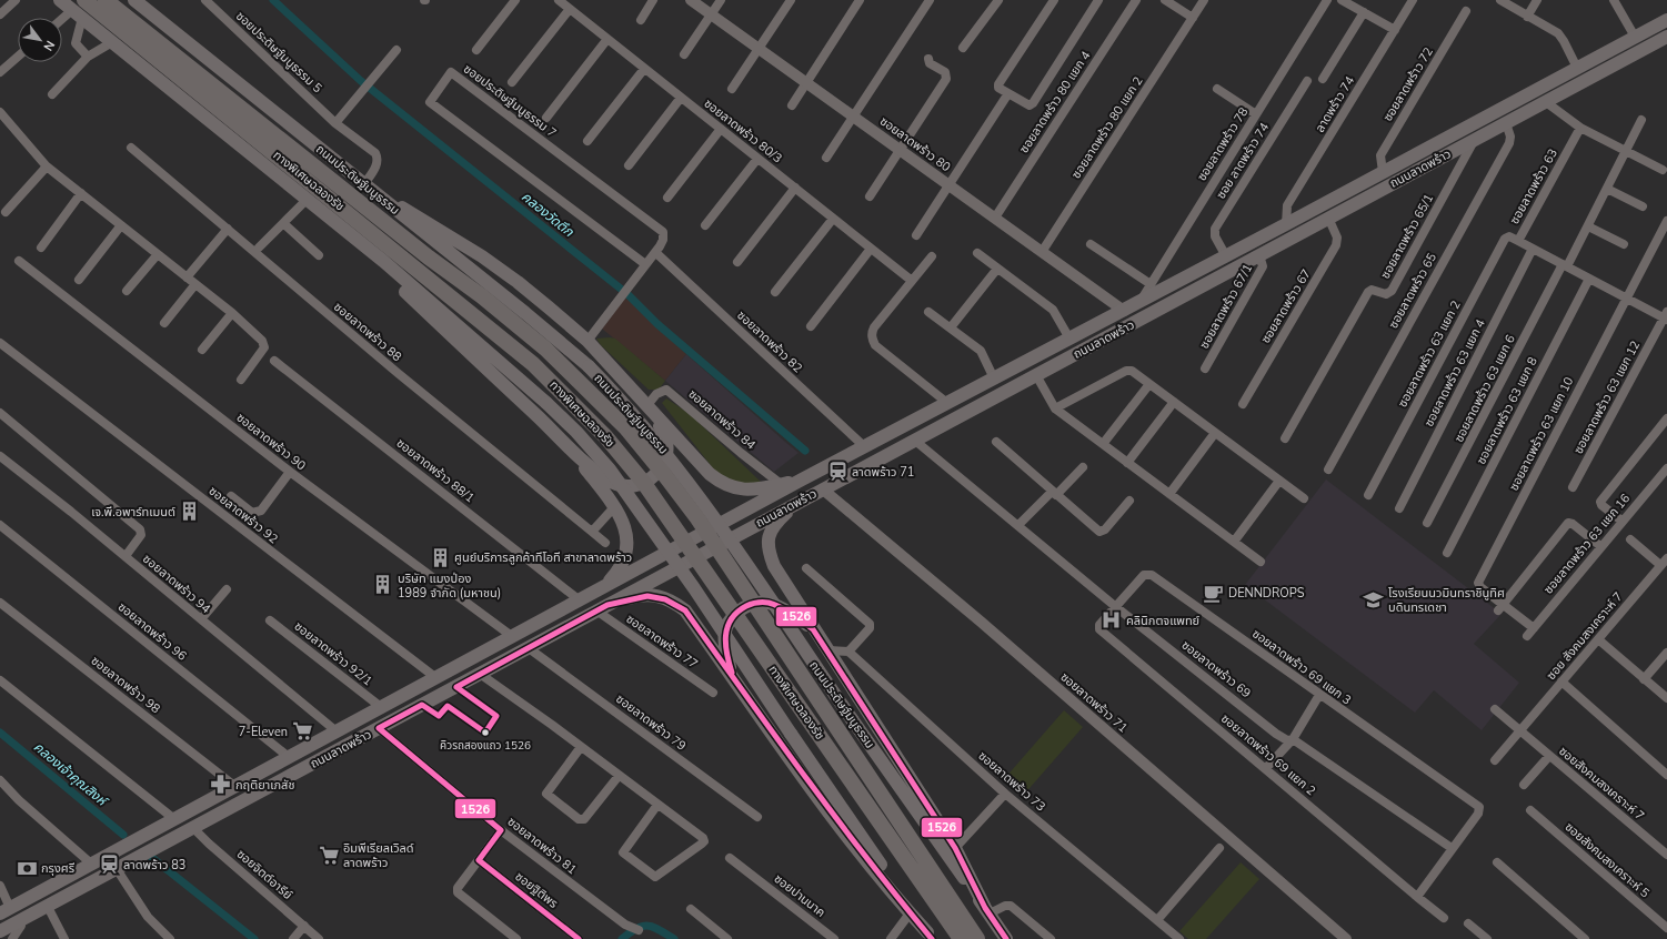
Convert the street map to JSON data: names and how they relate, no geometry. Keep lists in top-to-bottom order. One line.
{"streets":{"highway":["ทางพิเศษฉลองรัช"],"main road":["ถนนลาดพร้าว","ถนนประดิษฐ์มนูธรรม"],"street":["ซอยประดิษฐ์มนูธรรม 5","ซอยลาดพร้าว 72","ซอยประดิษฐ์มนูธรรม 7","ซอยลาดพร้าว 80 แยก 4","ลาดพร้าว 74","ซอยลาดพร้าว 80 แยก 2","ซอยลาดพร้าว 80/3","ซอยลาดพร้าว 80","ซอยลาดพร้าว 78","ซอย ลาดพร้าว 74","ซอยลาดพร้าว 63","ซอยลาดพร้าว 65/1","ซอยลาดพร้าว 65","ซอยลาดพร้าว 67/1","ซอยลาดพร้าว 67","ซอยลาดพร้าว 88","ซอยลาดพร้าว 82","ซอยลาดพร้าว 63 แยก 2","ซอยลาดพร้าว 63 แยก 4","ซอยลาดพร้าว 63 แยก 6","ซอยลาดพร้าว 63 แยก 12","ซอยลาดพร้าว 63 แยก 8","ซอยลาดพร้าว 84","ซอยลาดพร้าว 63 แยก 10","ซอยลาดพร้าว 90","ซอยลาดพร้าว 88/1","ซอยลาดพร้าว 92","ซอยลาดพร้าว 63 แยก 16","ซอยลาดพร้าว 94","ซอยลาดพร้าว 96","ซอย สังคมสงเคราะห์ 7","ซอยลาดพร้าว 77","ซอยลาดพร้าว 92/1","ซอยลาดพร้าว 69 แยก 3","ซอยลาดพร้าว 69","ซอยลาดพร้าว 98","ซอยลาดพร้าว 71","ซอยลาดพร้าว 79","ซอยลาดพร้าว 69 แยก 2","ซอยลาดพร้าว 73","ซอยสังคมสงเคราะห์ 7","ซอยลาดพร้าว 81","ซอยสังคมสงเคราะห์ 5","ซอยจิตต์อารีย์","ซอยฐิติพร","ซอยปานนาค"]},"crossings":[["ซอยประดิษฐ์มนูธรรม 5","ถนนประดิษฐ์มนูธรรม"],["ซอยลาดพร้าว 72","ถนนลาดพร้าว"],["ซอยลาดพร้าว 80 แยก 4","ซอยลาดพร้าว 80"],["ลาดพร้าว 74","ถนนลาดพร้าว"],["ซอยลาดพร้าว 80 แยก 2","ซอยลาดพร้าว 80"],["ซอยลาดพร้าว 80","ถนนลาดพร้าว"],["ซอยลาดพร้าว 78","ถนนลาดพร้าว"],["ซอย ลาดพร้าว 74","ถนนลาดพร้าว"],["ถนนลาดพร้าว","ซอยลาดพร้าว 65/1"],["ถนนลาดพร้าว","ซอยลาดพร้าว 65"],["ถนนลาดพร้าว","ซอยลาดพร้าว 67/1"],["ถนนลาดพร้าว","ซอยลาดพร้าว 67"],["ถนนลาดพร้าว","ซอยลาดพร้าว 82"],["ถนนลาดพร้าว","ซอยลาดพร้าว 90"],["ถนนลาดพร้าว","ซอยลาดพร้าว 88/1"],["ถนนลาดพร้าว","ซอยลาดพร้าว 92"],["ถนนลาดพร้าว","ซอยลาดพร้าว 94"],["ถนนลาดพร้าว","ซอยลาดพร้าว 96"],["ถนนลาดพร้าว","ซอยลาดพร้าว 77"],["ถนนลาดพร้าว","ซอยลาดพร้าว 92/1"],["ถนนลาดพร้าว","ซอยลาดพร้าว 69"],["ถนนลาดพร้าว","ซอยลาดพร้าว 98"],["ถนนลาดพร้าว","ซอยลาดพร้าว 71"],["ถนนลาดพร้าว","ซอยลาดพร้าว 79"],["ถนนลาดพร้าว","ซอยลาดพร้าว 81"],["ถนนลาดพร้าว","ซอยจิตต์อารีย์"],["ซอยลาดพร้าว 63","ซอยลาดพร้าว 63 แยก 2"],["ซอยลาดพร้าว 63","ซอยลาดพร้าว 63 แยก 4"],["ซอยลาดพร้าว 63","ซอยลาดพร้าว 63 แยก 6"],["ซอยลาดพร้าว 63","ซอยลาดพร้าว 63 แยก 12"],["ซอยลาดพร้าว 63","ซอยลาดพร้าว 63 แยก 8"],["ซอยลาดพร้าว 63","ซอยลาดพร้าว 63 แยก 10"],["ซอย สังคมสงเคราะห์ 7","ซอยสังคมสงเคราะห์ 7"],["ซอยลาดพร้าว 69 แยก 3","ซอยลาดพร้าว 69"],["ซอยลาดพร้าว 69 แยก 3","ซอยลาดพร้าว 69 แยก 2"],["ซอยลาดพร้าว 69","ซอยลาดพร้าว 69 แยก 2"]],"water":["คลองวัดตึก","คลองเจ้าคุณสิงห์"],"places":{"station":["ลาดพร้าว 71","ลาดพร้าว 83"],"building":["เจ.พี.อพาร์ทเมนต์","ศูนย์บริการลูกค้าทีโอที สาขาลาดพร้าว","บริษัท แมงป่อง 1989 จำกัด (มหาชน)"],"cafe":["DENNDROPS"],"school or university":["โรงเรียนนวมินทราชินูทิศ บดินทรเดชา"],"hospital":["คลินิกตจแพทย์"],"supermarket":["7-Eleven","อิมพีเรียลเวิลด์ ลาดพร้าว"],"other":["คิวรถสองแถว 1526"],"pharmacy":["กฤติยาเภสัช"],"bank":["กรุงศรี"]},"lines":["transit line 1526"],"north":"bottom right"}
